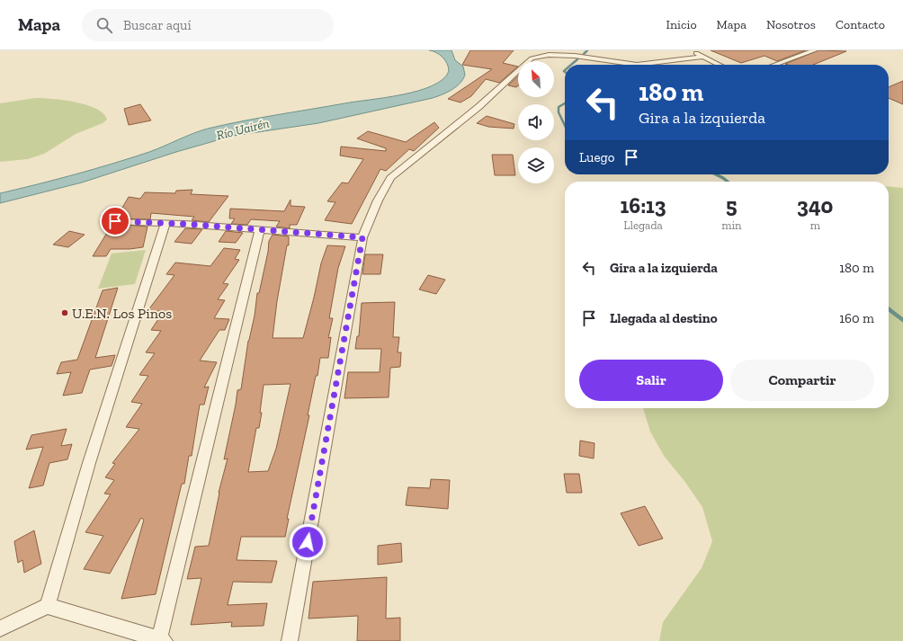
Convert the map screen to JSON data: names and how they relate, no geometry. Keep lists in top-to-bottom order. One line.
{"water":["Río Uairén"],"places":["U.E.N. Los Pinos"],"north":"top left","page":{"header":"Mapa","search":"Buscar aquí","nav":["Inicio","Mapa","Nosotros","Contacto"],"turn":["180 m","Gira a la izquierda"],"then":"Luego","eta":["16:13","Llegada","5","min","340","m"],"list":[{"name":"Gira a la izquierda","value":"180 m"},{"name":"Llegada al destino","value":"160 m"}],"buttons":["Salir","Compartir"]}}
